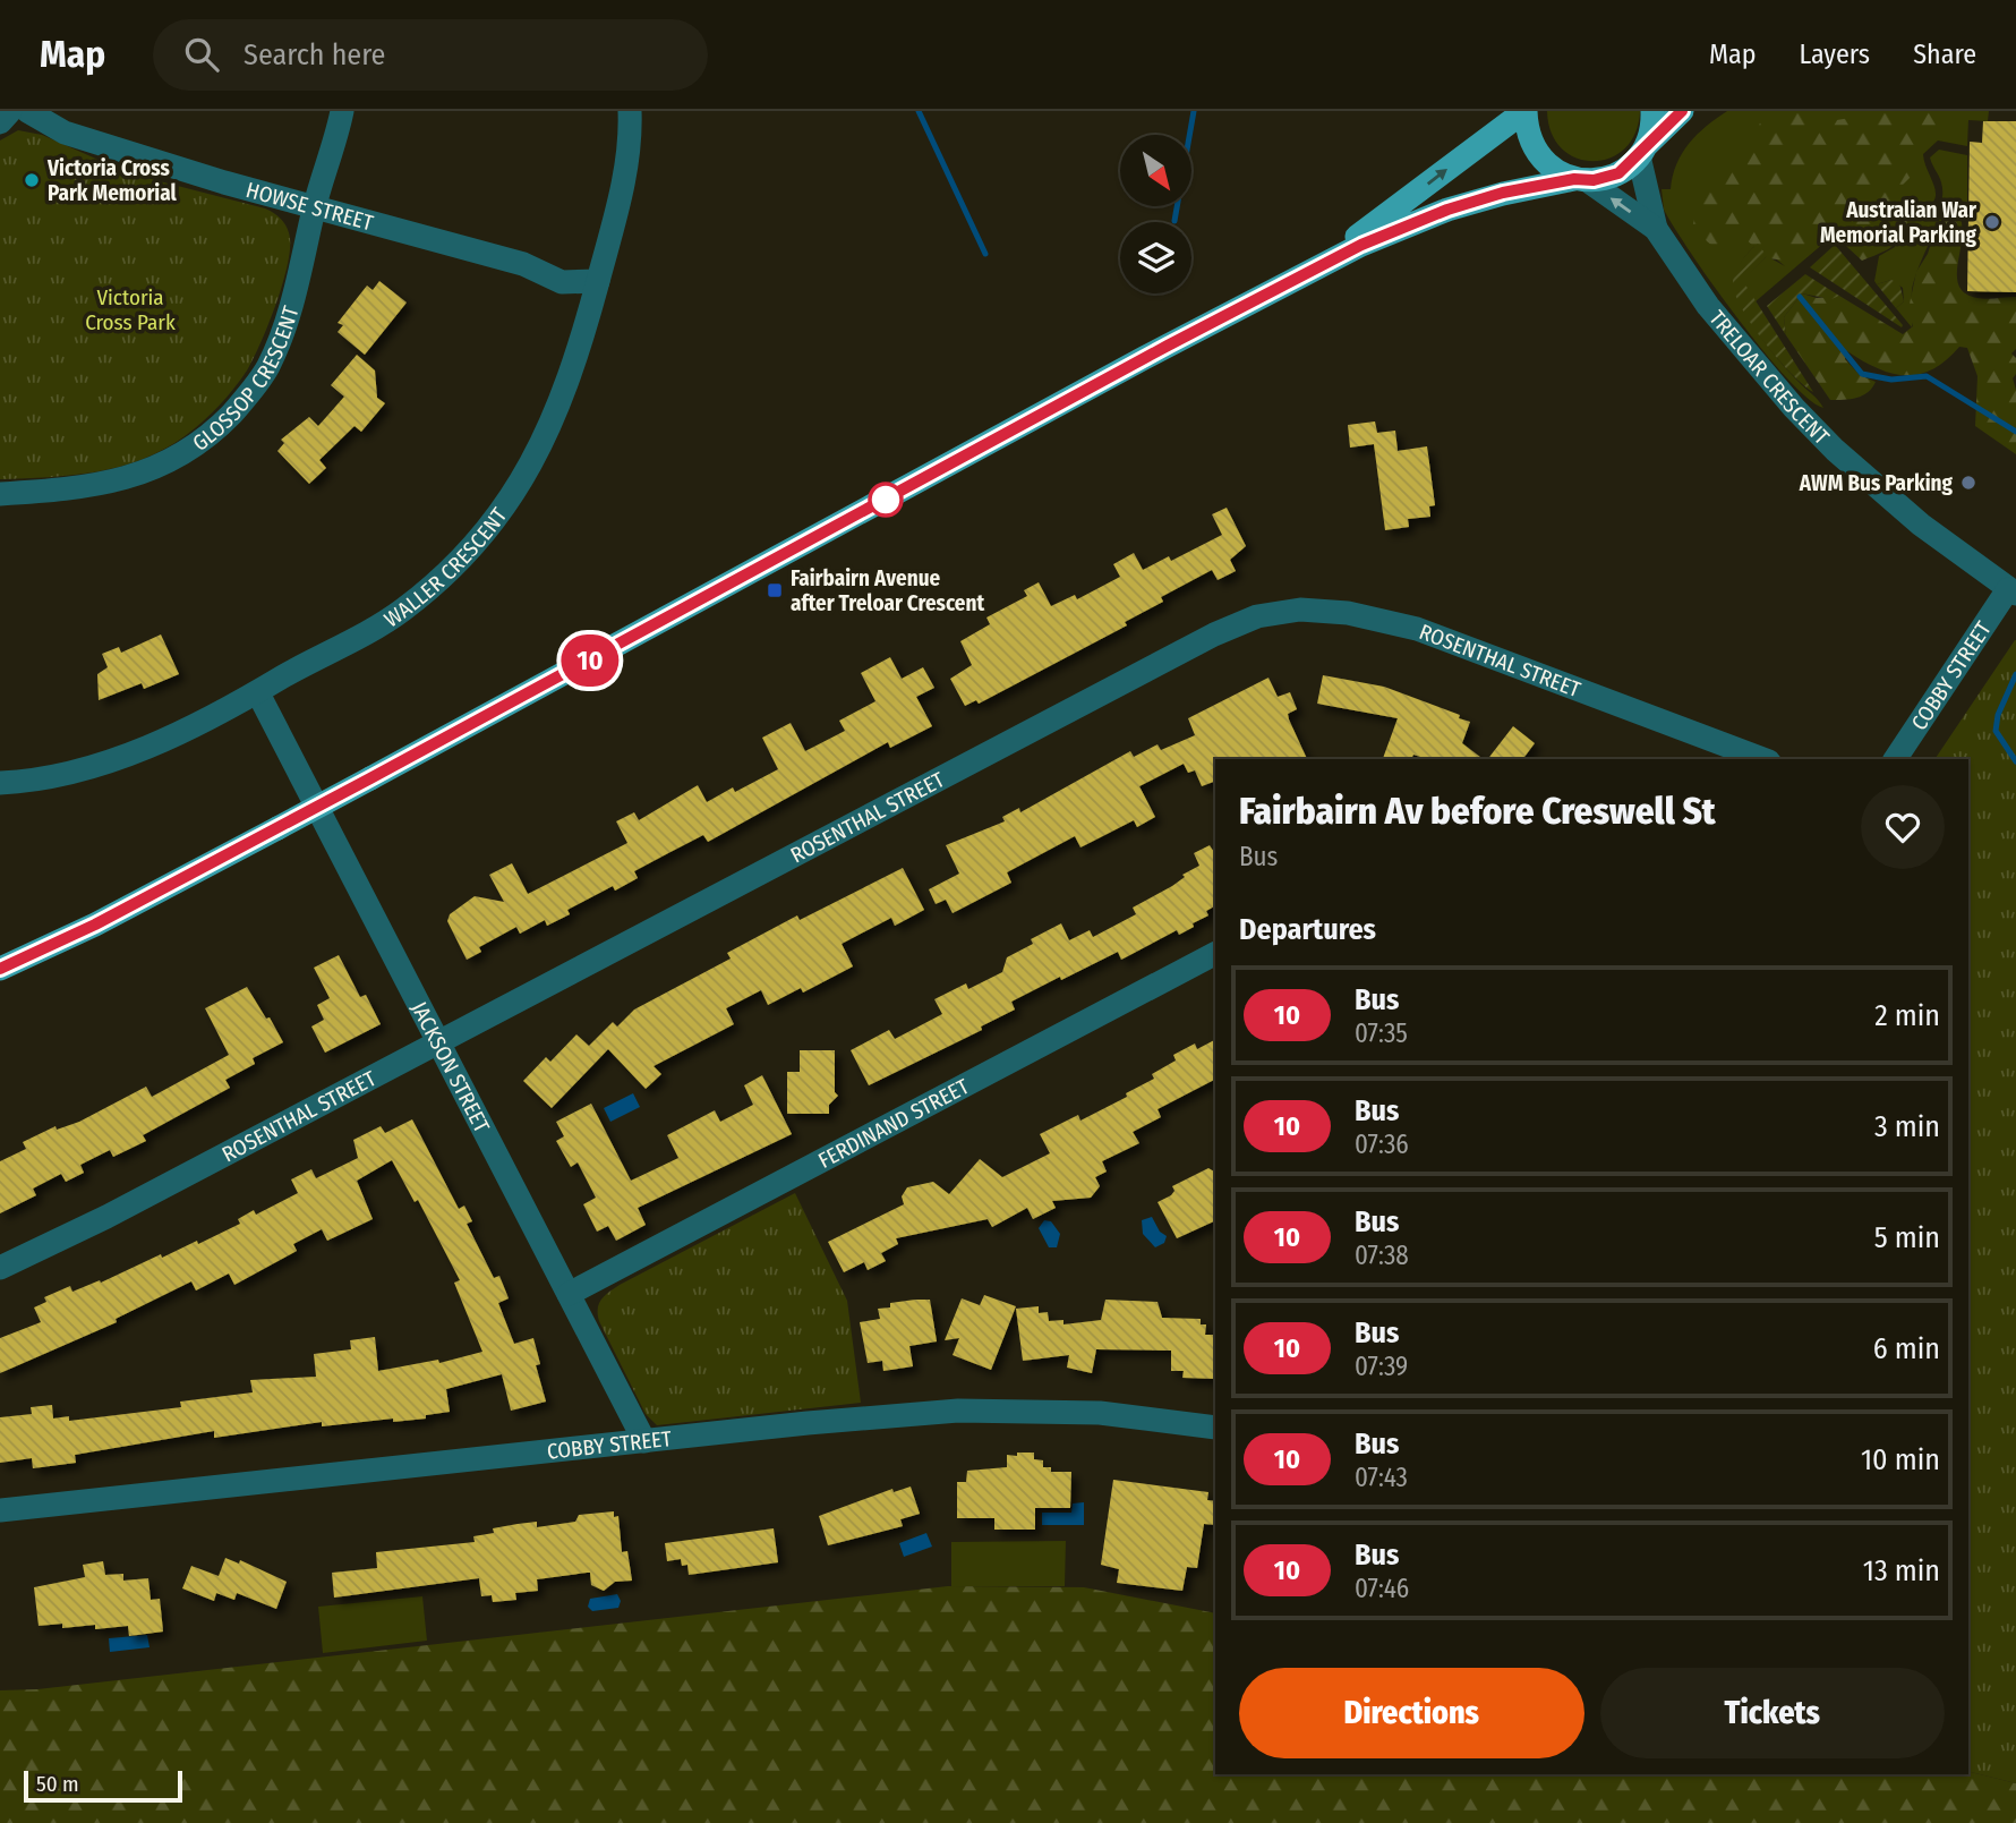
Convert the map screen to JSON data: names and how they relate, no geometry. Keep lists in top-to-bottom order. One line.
{"streets":{"street":["HOWSE STREET","GLOSSOP CRESCENT","TRELOAR CRESCENT","WALLER CRESCENT","ROSENTHAL STREET","COBBY STREET","JACKSON STREET","FERDINAND STREET"]},"crossings":[["HOWSE STREET","GLOSSOP CRESCENT"],["HOWSE STREET","WALLER CRESCENT"],["TRELOAR CRESCENT","COBBY STREET"],["WALLER CRESCENT","JACKSON STREET"],["ROSENTHAL STREET","JACKSON STREET"],["COBBY STREET","JACKSON STREET"],["JACKSON STREET","FERDINAND STREET"]],"parks":["Victoria Cross Park"],"places":{"other":["Victoria Cross Park Memorial","Australian War Memorial Parking","AWM Bus Parking"],"transit":["Fairbairn Avenue after Treloar Crescent"]},"lines":["bus line 10"],"scale_bar":"50 m","north":"bottom right","page":{"header":"Map","search":"Search here","nav":["Map","Layers","Share"],"on_map":"10","heading":[["Fairbairn Av before Creswell St","Bus"],"Departures"],"list":[{"mark":"10","name":"Bus","note":"07:35","value":"2 min"},{"mark":"10","name":"Bus","note":"07:36","value":"3 min"},{"mark":"10","name":"Bus","note":"07:38","value":"5 min"},{"mark":"10","name":"Bus","note":"07:39","value":"6 min"},{"mark":"10","name":"Bus","note":"07:43","value":"10 min"},{"mark":"10","name":"Bus","note":"07:46","value":"13 min"}],"buttons":["Directions","Tickets"],"scale":"50 m"}}
